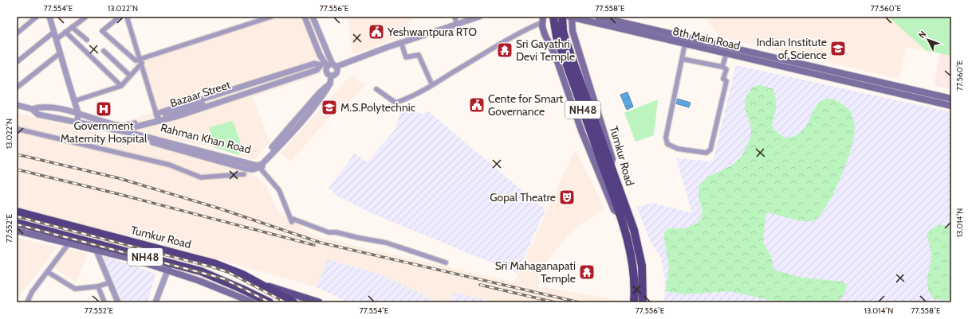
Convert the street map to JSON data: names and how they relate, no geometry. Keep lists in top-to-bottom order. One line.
{"streets":{"highway":["NH48","Tumkur Road"],"main road":["8th Main Road"],"street":["Bazaar Street","Rahman Khan Road"]},"crossings":[["8th Main Road","Tumkur Road"],["Bazaar Street","Rahman Khan Road"],["NH48","Tumkur Road"]],"places":{"public building":["Yeshwantpura RTO","Cente for Smart Governance"],"school or university":["Indian Institute of Science","M.S.Polytechnic"],"temple":["Sri Gayathri Devi Temple","Sri Mahaganapati Temple"],"hospital":["Government Maternity Hospital"],"theatre":["Gopal Theatre"]},"north":"top left","coordinates":["77.554°E","13.022°N","77.556°E","77.558°E","77.560°E","13.014°N","77.552°E"]}
